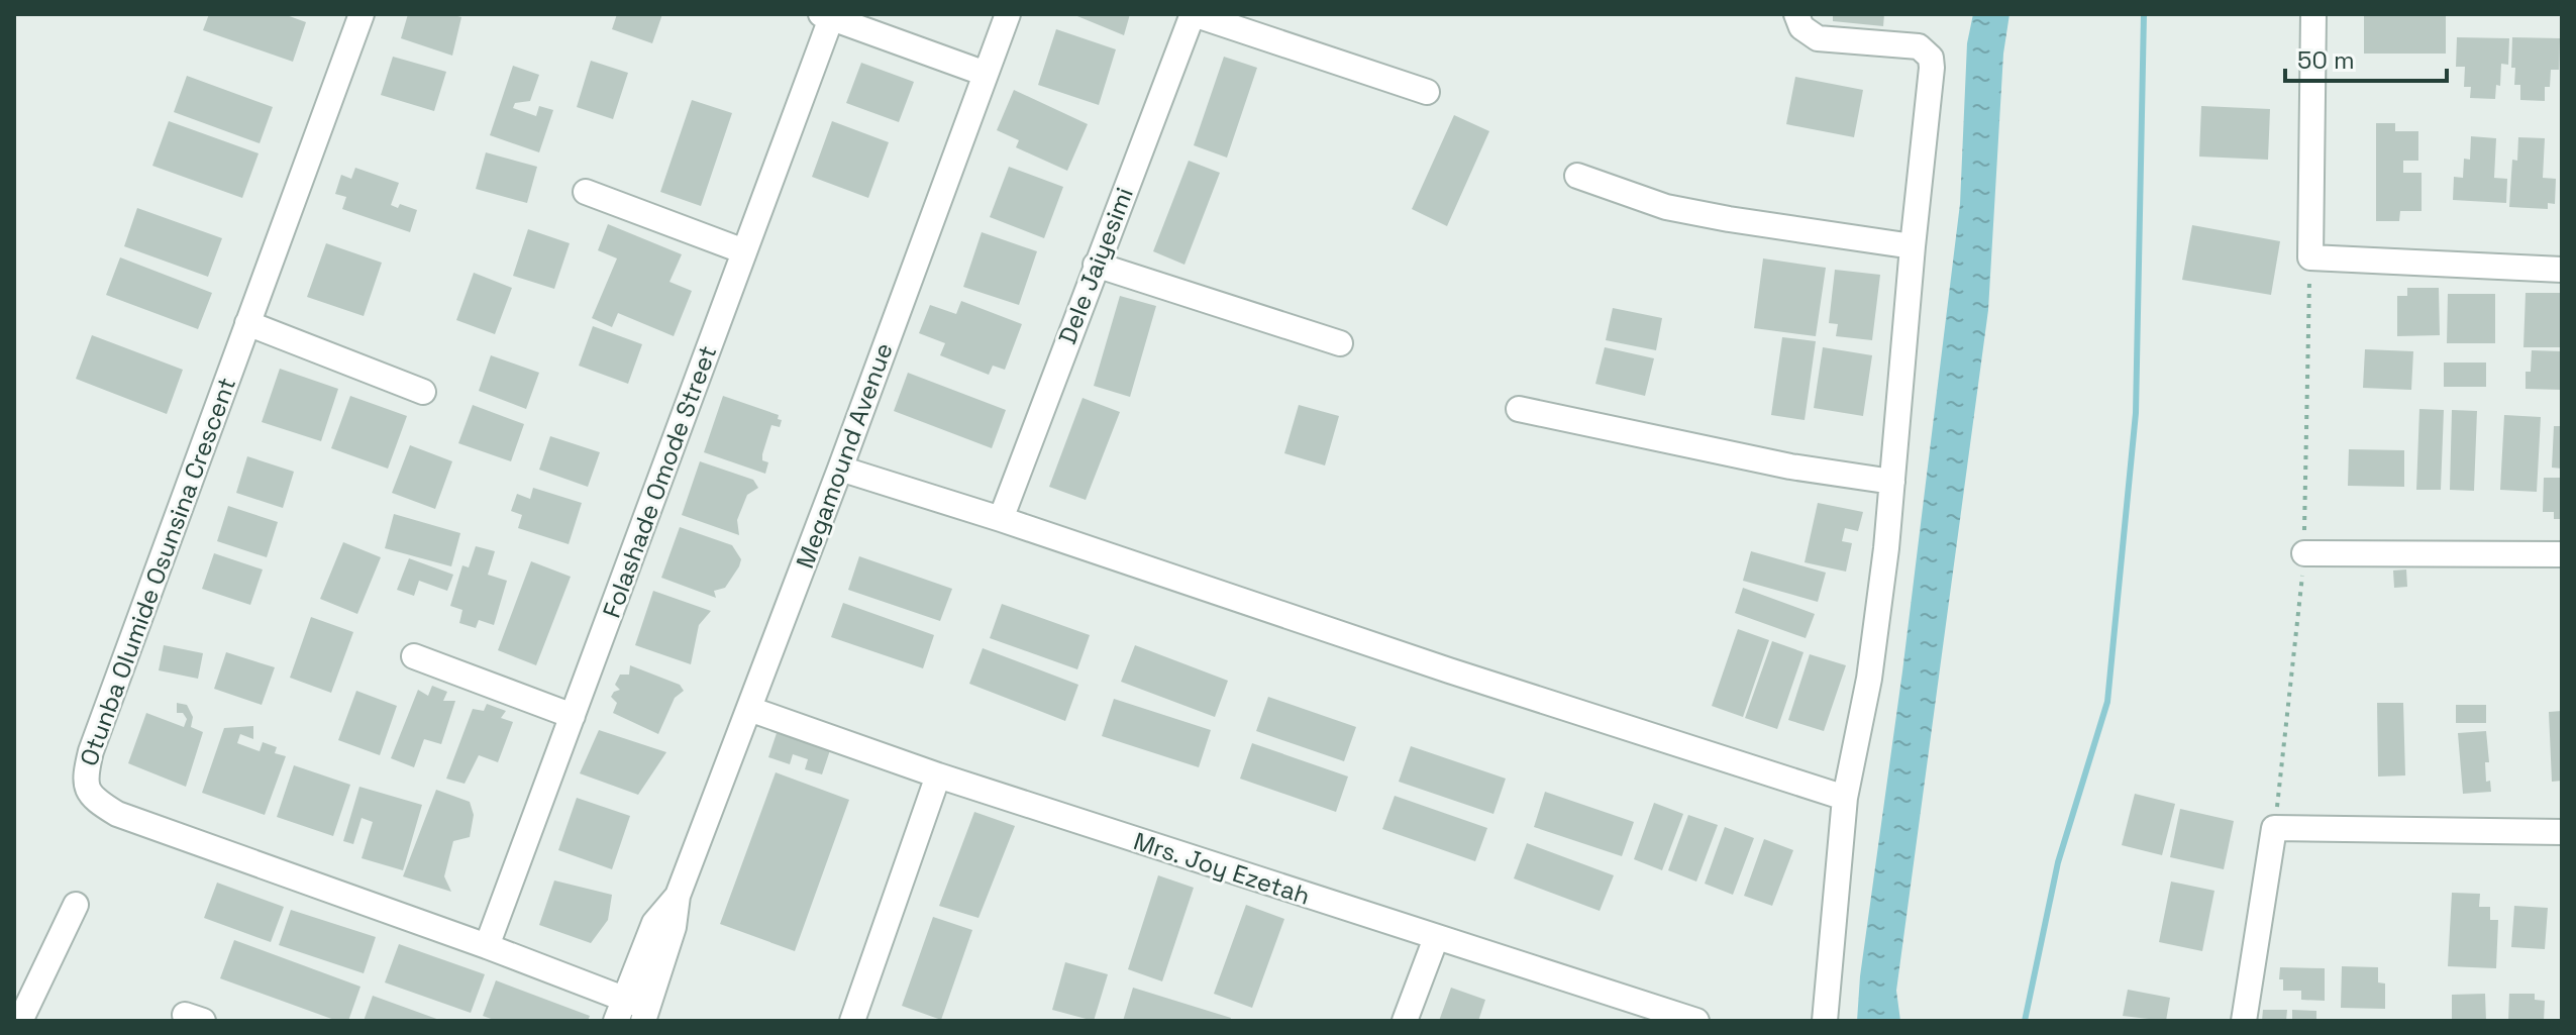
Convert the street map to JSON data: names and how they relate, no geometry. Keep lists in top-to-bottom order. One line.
{"streets":{"street":["Dele Jaiyesimi","Megamound Avenue","Folashade Omode Street","Otunba Olumide Osunsina Crescent","Mrs. Joy Ezetah"]},"crossings":[["Megamound Avenue","Otunba Olumide Osunsina Crescent"],["Megamound Avenue","Mrs. Joy Ezetah"],["Folashade Omode Street","Otunba Olumide Osunsina Crescent"]],"scale_bar":"50 m"}
